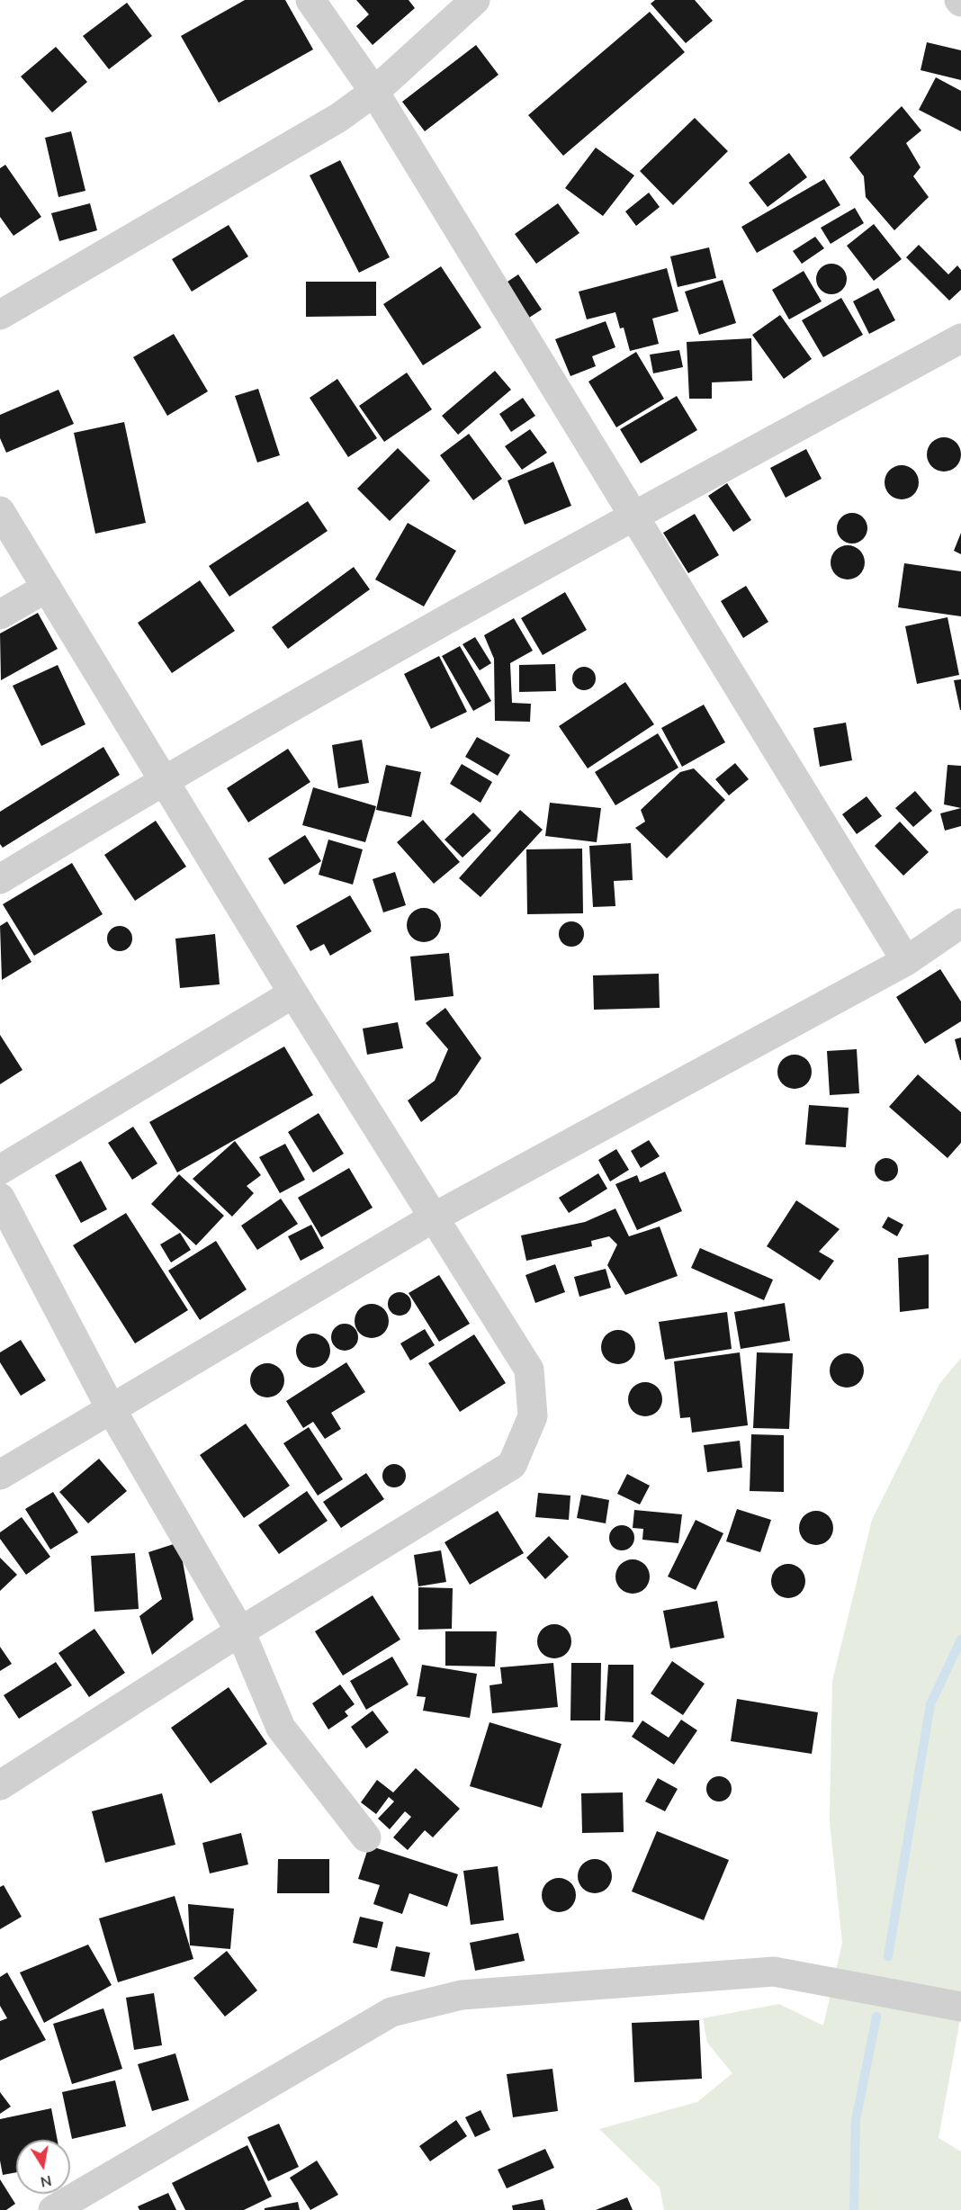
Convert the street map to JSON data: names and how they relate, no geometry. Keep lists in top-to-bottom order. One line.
{"north":"bottom"}
